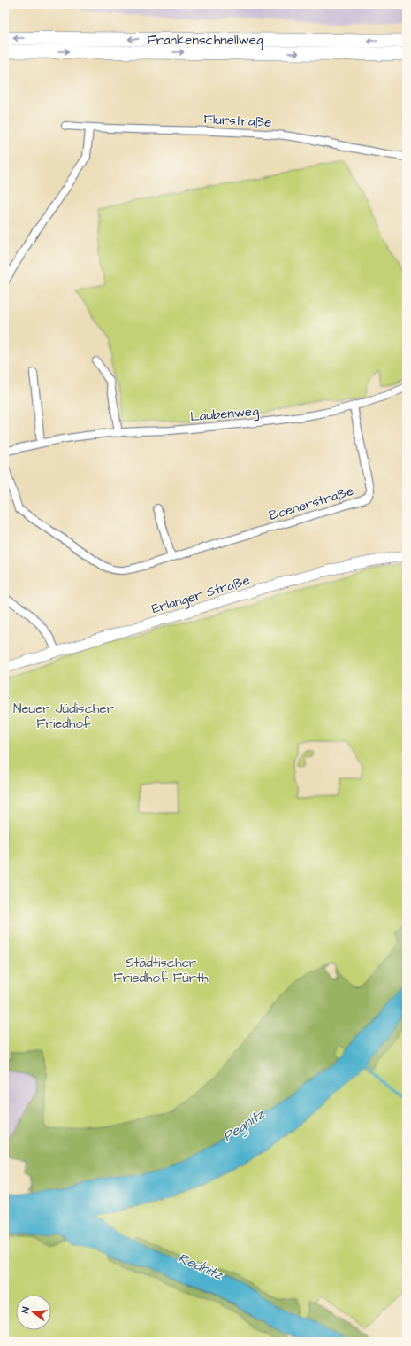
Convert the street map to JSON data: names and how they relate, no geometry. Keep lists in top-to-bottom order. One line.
{"streets":{"highway":["Frankenschnellweg"],"main road":["Erlanger Straße"],"street":["Flurstraße","Laubenweg","Boenerstraße"]},"crossings":[["Laubenweg","Boenerstraße"]],"water":["Pegnitz","Rednitz"],"parks":["Neuer Jüdischer Friedhof","Städtischer Friedhof Fürth"],"north":"left"}
